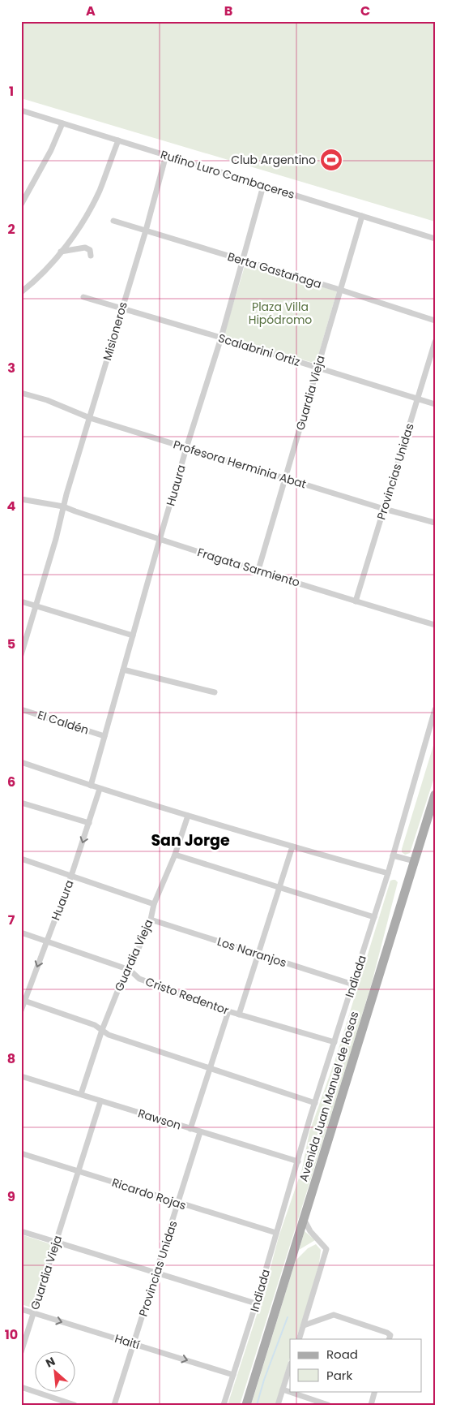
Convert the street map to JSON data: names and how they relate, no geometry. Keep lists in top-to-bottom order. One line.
{"streets":{"main road":["Avenida Juan Manuel de Rosas"],"street":["Rufino Luro Cambaceres","Berta Gastañaga","Misioneros","Scalabrini Ortiz","Guardia Vieja","Profesora Herminia Abat","Provincias Unidas","Huaura","Fragata Sarmiento","El Caldén","Los Naranjos","Indiada","Cristo Redentor","Rawson","Ricardo Rojas","Haití"]},"crossings":[["Rufino Luro Cambaceres","Misioneros"],["Rufino Luro Cambaceres","Guardia Vieja"],["Rufino Luro Cambaceres","Huaura"],["Berta Gastañaga","Misioneros"],["Berta Gastañaga","Guardia Vieja"],["Berta Gastañaga","Huaura"],["Misioneros","Scalabrini Ortiz"],["Misioneros","Profesora Herminia Abat"],["Misioneros","Fragata Sarmiento"],["Scalabrini Ortiz","Guardia Vieja"],["Scalabrini Ortiz","Provincias Unidas"],["Scalabrini Ortiz","Huaura"],["Guardia Vieja","Profesora Herminia Abat"],["Guardia Vieja","Fragata Sarmiento"],["Guardia Vieja","Los Naranjos"],["Guardia Vieja","Cristo Redentor"],["Guardia Vieja","Rawson"],["Guardia Vieja","Ricardo Rojas"],["Guardia Vieja","Haití"],["Profesora Herminia Abat","Provincias Unidas"],["Profesora Herminia Abat","Huaura"],["Provincias Unidas","Fragata Sarmiento"],["Provincias Unidas","Rawson"],["Provincias Unidas","Ricardo Rojas"],["Provincias Unidas","Haití"],["Huaura","Fragata Sarmiento"],["Huaura","El Caldén"],["Huaura","Cristo Redentor"],["Los Naranjos","Indiada"],["Indiada","Cristo Redentor"],["Indiada","Rawson"],["Indiada","Ricardo Rojas"],["Indiada","Haití"]],"one_way":["Haití"],"districts":["San Jorge"],"parks":["Plaza Villa Hipódromo"],"places":{"sports":["Club Argentino"]},"legend":["Road","Park"],"north":"top left","grid":{"columns":["A","B","C"],"rows":["1","2","3","4","5","6","7","8","9","10"]}}
